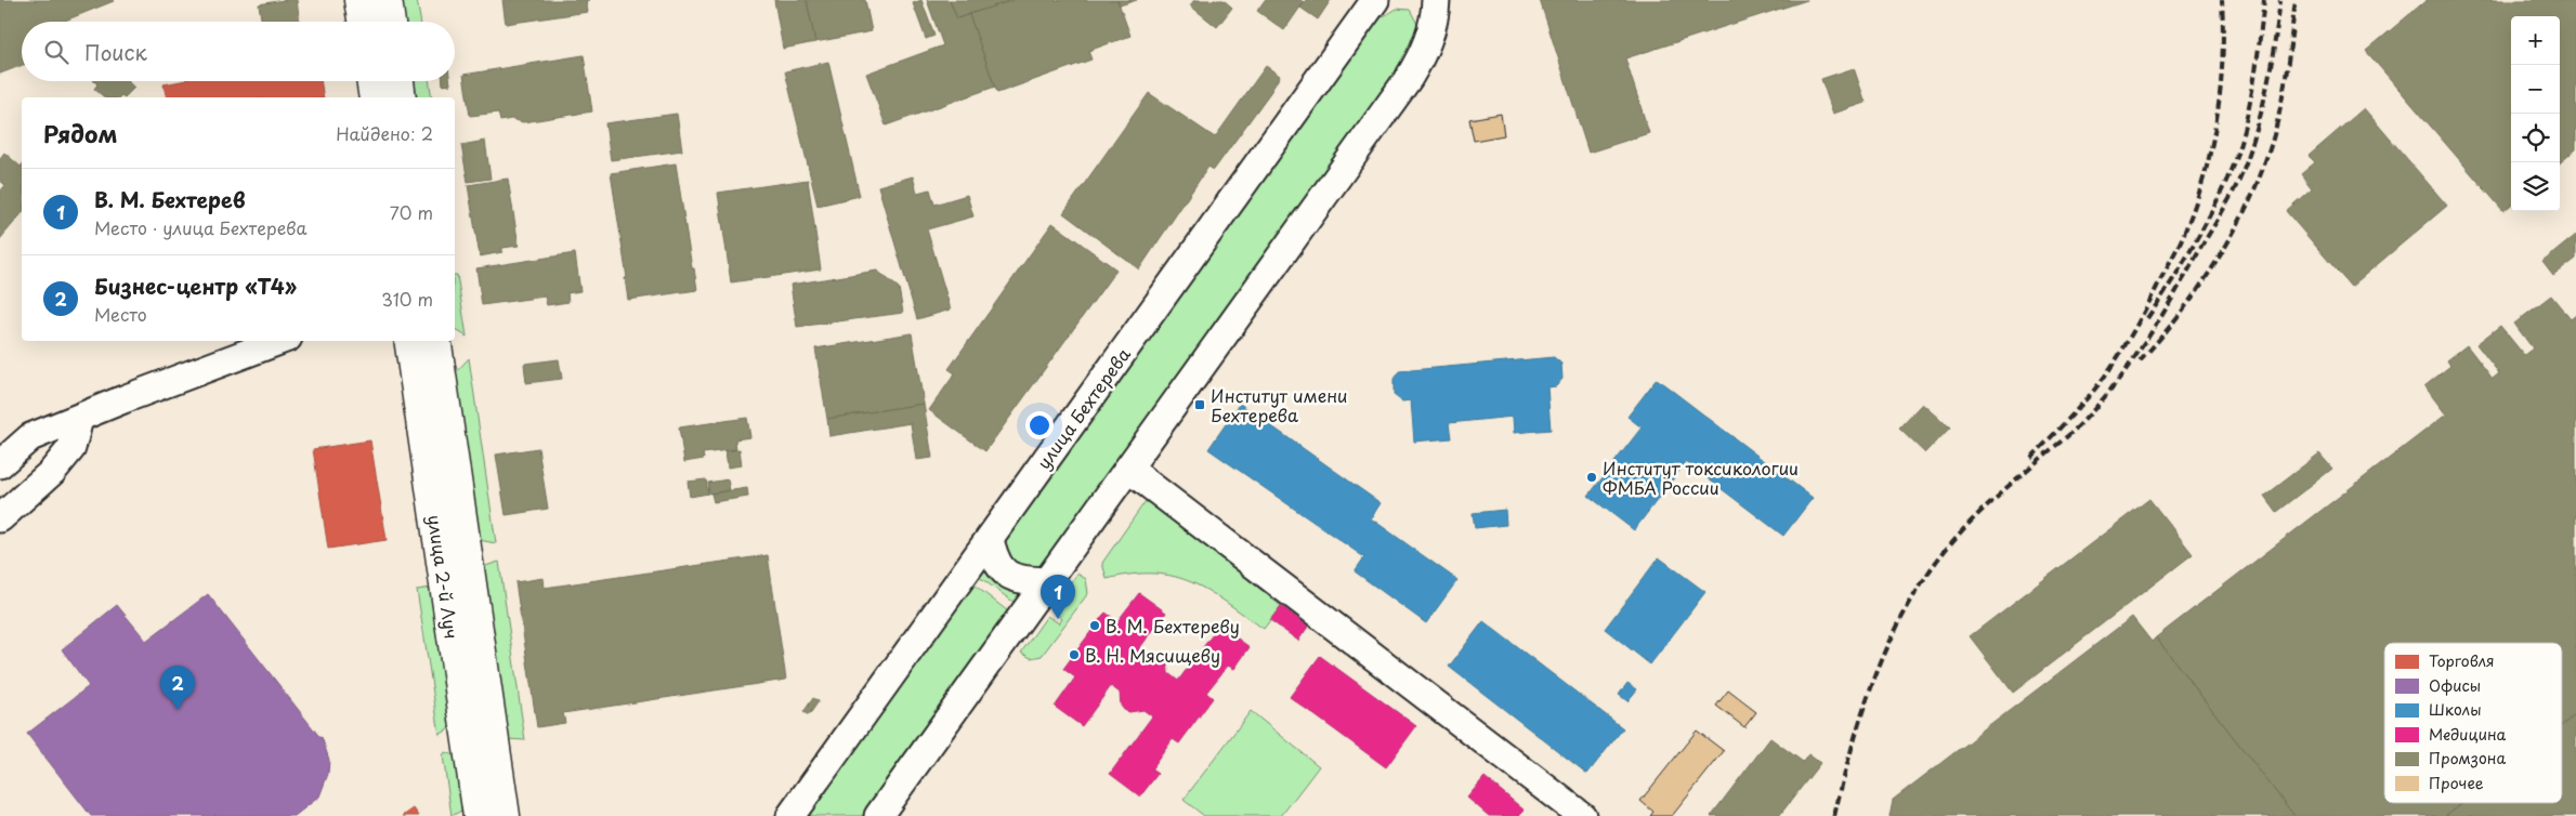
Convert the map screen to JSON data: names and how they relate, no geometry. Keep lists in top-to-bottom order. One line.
{"streets":{"main road":["улица 2-й Луч"],"street":["улица Бехтерева"]},"places":{"transit":["Институт имени Бехтерева"],"other":["Институт токсикологии ФМБА России","В. М. Бехтереву","В. Н. Мясищеву"]},"legend":["Торговля","Офисы","Школы","Медицина","Промзона","Прочее"],"page":{"map_buttons":["+","−"],"search":"Поиск","heading":["Рядом","Найдено: 2"],"list":[{"mark":"1","name":"В. М. Бехтерев","note":"Место · улица Бехтерева","value":"70 m"},{"mark":"2","name":"Бизнес-центр «Т4»","note":"Место","value":"310 m"}],"pins":["1","2"]}}
